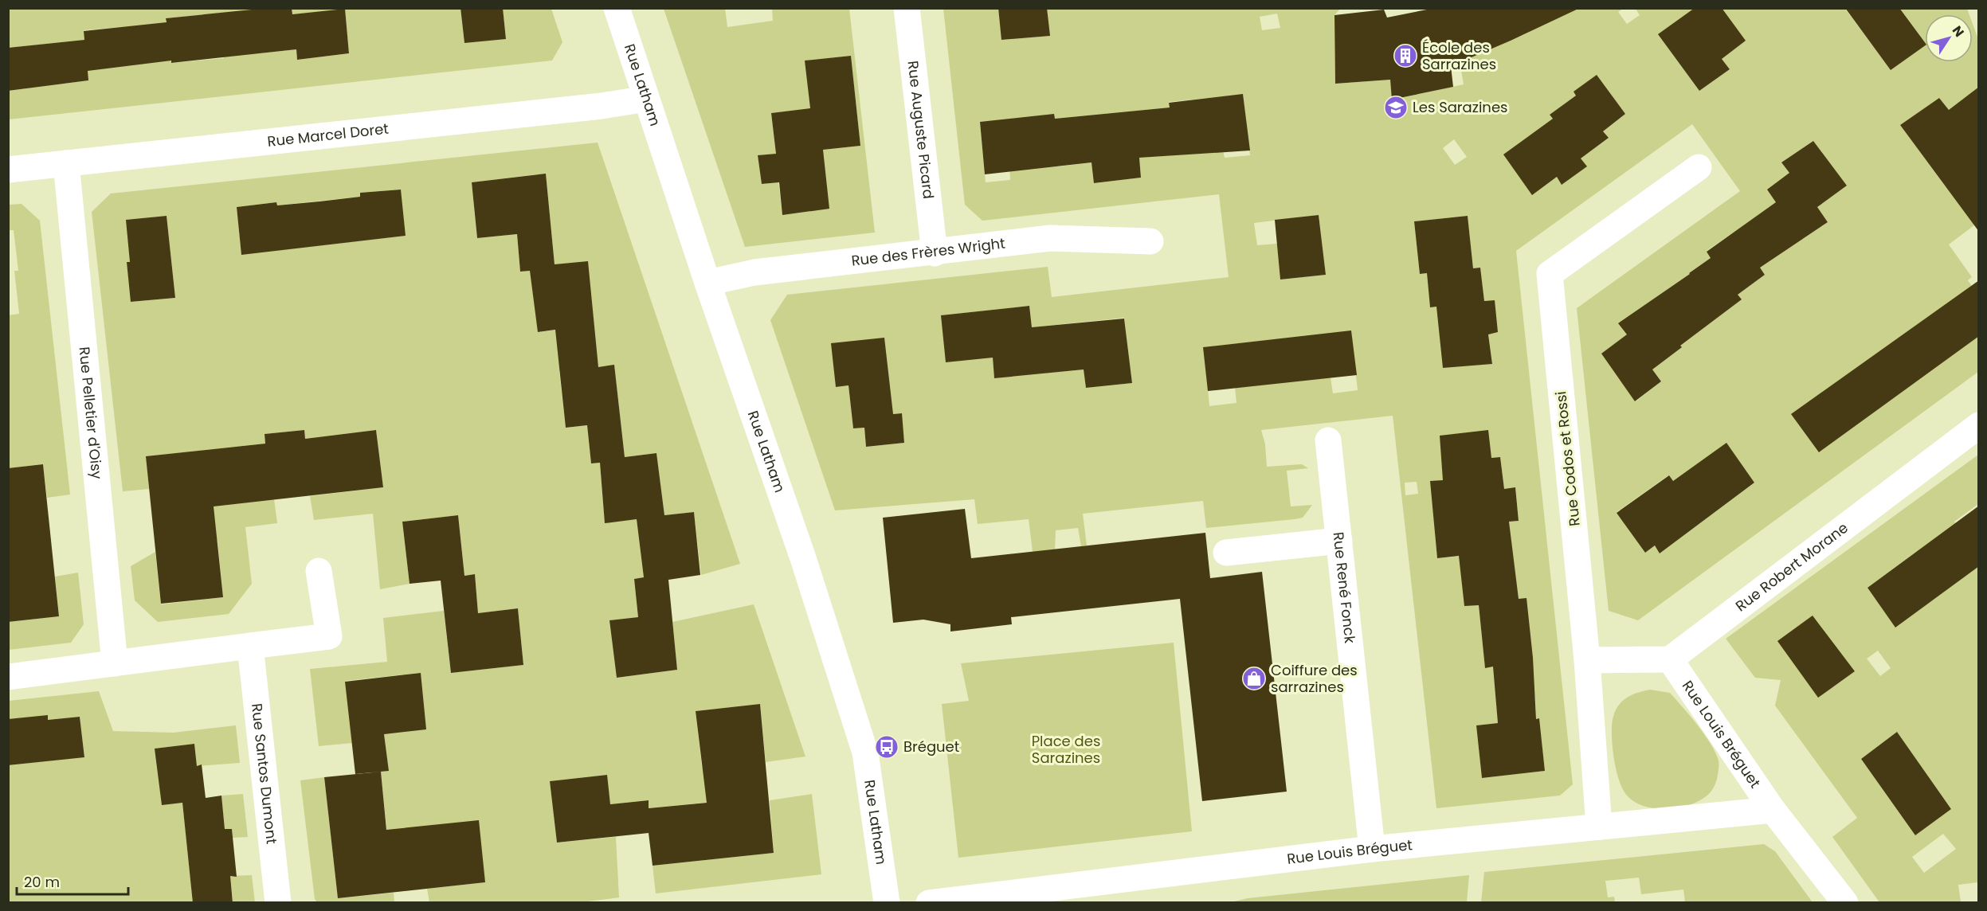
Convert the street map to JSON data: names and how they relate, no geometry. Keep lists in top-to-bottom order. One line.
{"streets":{"street":["Rue Latham","Rue Auguste Picard","Rue Marcel Doret","Rue des Frères Wright","Rue Pelletier d'Oisy","Rue Codos et Rossi","Rue Robert Morane","Rue René Fonck","Rue Louis Bréguet","Rue Santos Dumont"]},"crossings":[["Rue Latham","Rue Marcel Doret"],["Rue Latham","Rue des Frères Wright"],["Rue Auguste Picard","Rue des Frères Wright"],["Rue Marcel Doret","Rue Pelletier d'Oisy"],["Rue Codos et Rossi","Rue Louis Bréguet"],["Rue Robert Morane","Rue Louis Bréguet"],["Rue René Fonck","Rue Louis Bréguet"]],"parks":["Place des Sarazines"],"places":{"building":["École des Sarrazines"],"school or university":["Les Sarazines"],"shop":["Coiffure des sarrazines"],"bus stop":["Bréguet"]},"scale_bar":"20 m","north":"top right"}
